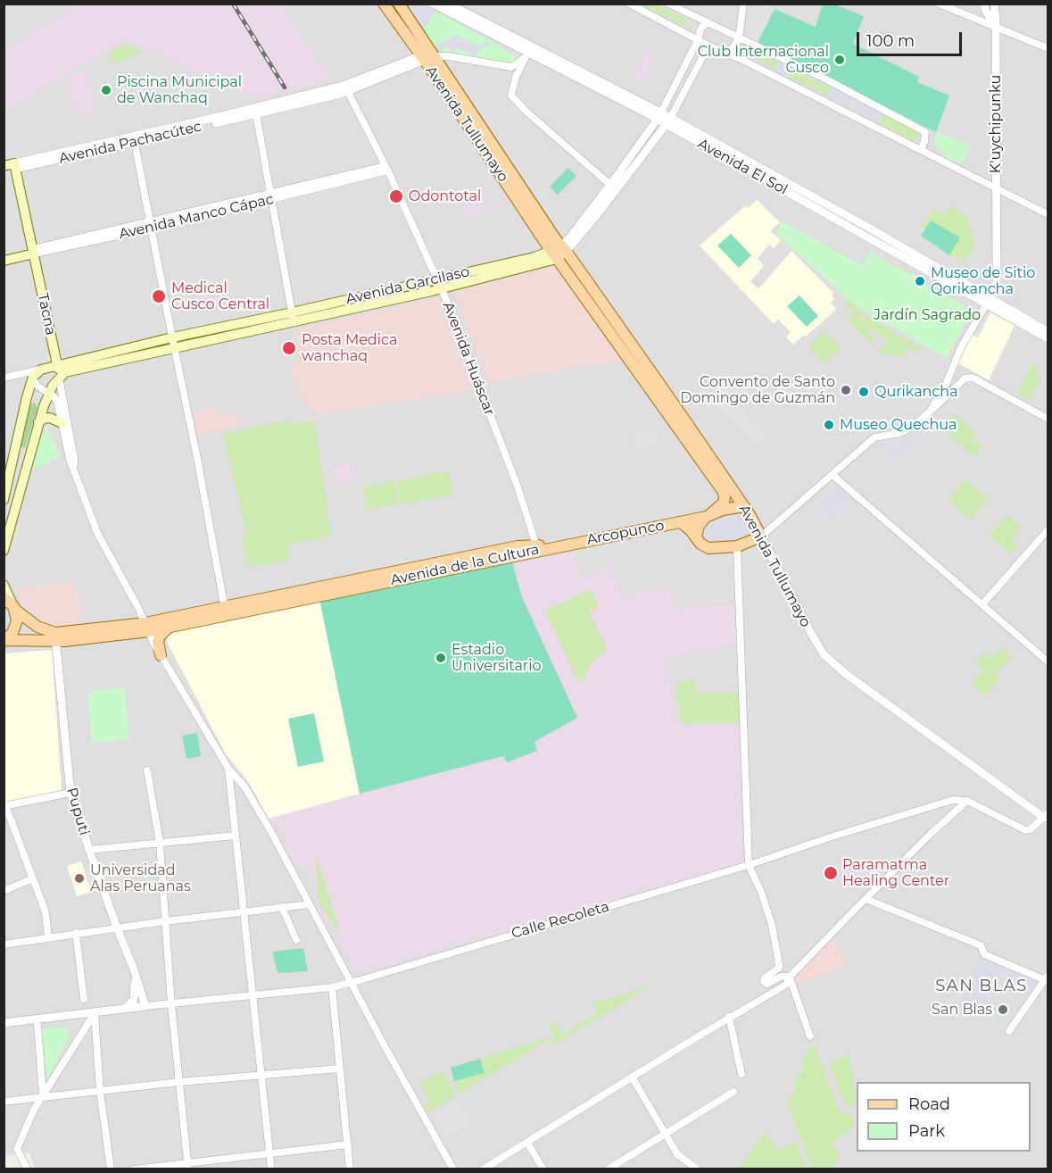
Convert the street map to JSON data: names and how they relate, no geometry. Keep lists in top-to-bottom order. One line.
{"streets":{"main road":["Avenida Tullumayo","Avenida Pachacútec","Avenida Manco Cápac","Avenida Garcilaso","Tacna","Arcopunco","Avenida de la Cultura"],"street":["K'uychipunku","Avenida El Sol","Avenida Huáscar","Puputi","Calle Recoleta"]},"crossings":[["Avenida Tullumayo","Avenida Pachacútec"],["Avenida Tullumayo","Avenida Garcilaso"],["Avenida Tullumayo","Arcopunco"],["K'uychipunku","Avenida El Sol"],["Avenida Pachacútec","Tacna"],["Avenida Pachacútec","Avenida Huáscar"],["Avenida Manco Cápac","Tacna"],["Avenida Manco Cápac","Avenida Huáscar"],["Avenida Garcilaso","Tacna"],["Avenida Garcilaso","Avenida Huáscar"],["Tacna","Avenida de la Cultura"],["Avenida Huáscar","Arcopunco"],["Avenida Huáscar","Avenida de la Cultura"],["Arcopunco","Avenida de la Cultura"],["Avenida de la Cultura","Puputi"],["Puputi","Calle Recoleta"]],"districts":["SAN BLAS"],"parks":["Jardín Sagrado"],"places":["Club Internacional Cusco","Piscina Municipal de Wanchaq","Odontotal","Museo de Sitio Qorikancha","Medical Cusco Central","Posta Medica wanchaq","Convento de Santo Domingo de Guzmán","Qurikancha","Museo Quechua","Estadio Universitario","Paramatma Healing Center","Universidad Alas Peruanas","San Blas"],"legend":["Road","Park"],"scale_bar":"100 m"}
